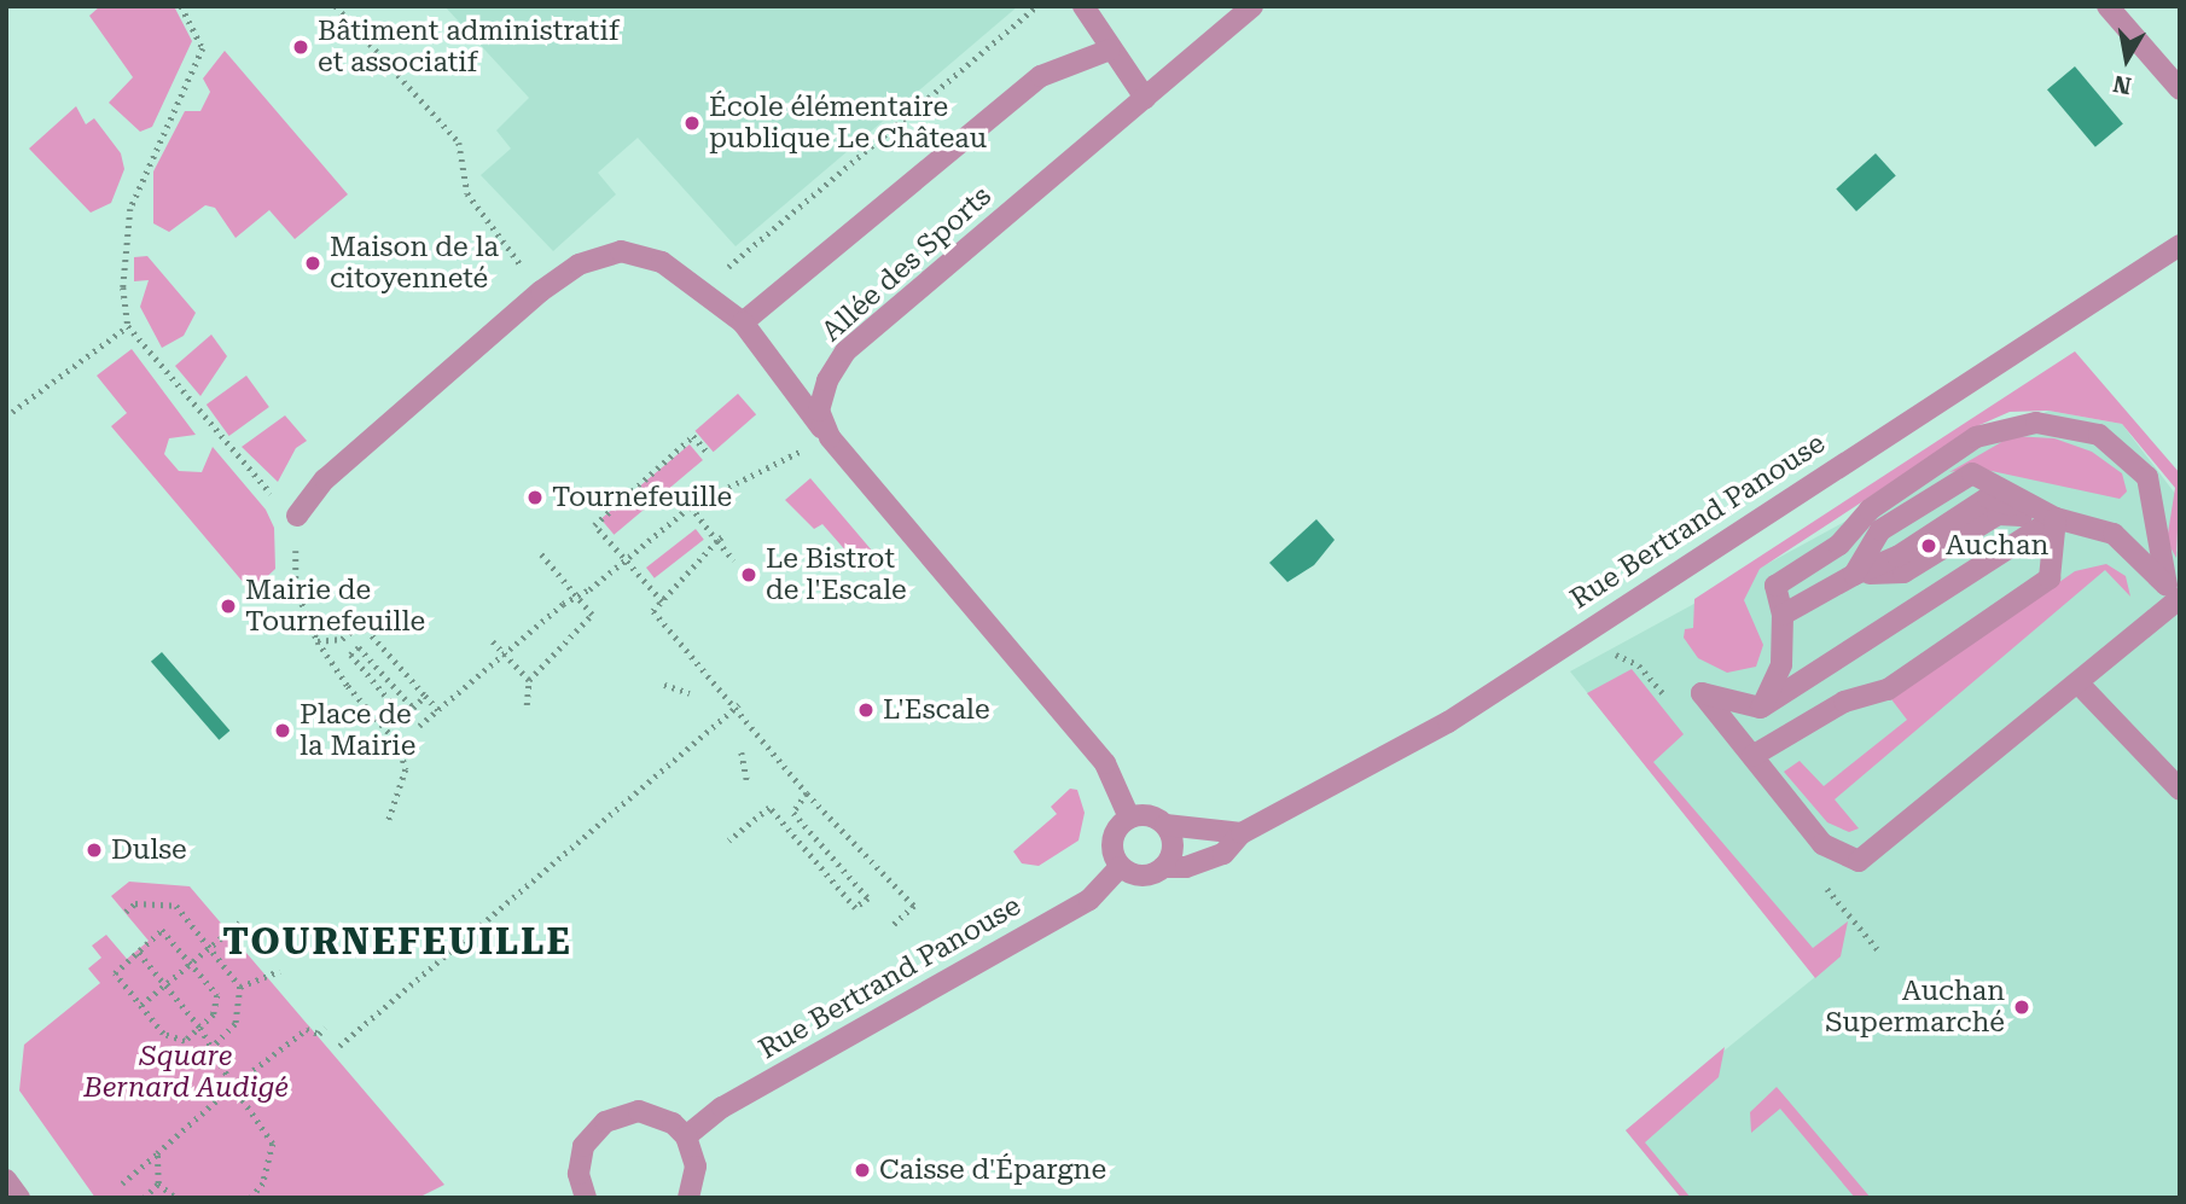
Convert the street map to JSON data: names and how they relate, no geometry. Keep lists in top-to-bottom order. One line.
{"streets":{"street":["Allée des Sports","Rue Bertrand Panouse"]},"crossings":[["Allée des Sports","Rue Bertrand Panouse"]],"districts":["TOURNEFEUILLE"],"parks":["Square Bernard Audigé"],"places":["Bâtiment administratif et associatif","École élémentaire publique Le Château","Maison de la citoyenneté","Tournefeuille","Auchan","Le Bistrot de l'Escale","Mairie de Tournefeuille","L'Escale","Place de la Mairie","Dulse","Auchan Supermarché","Caisse d'Épargne"],"north":"bottom"}
